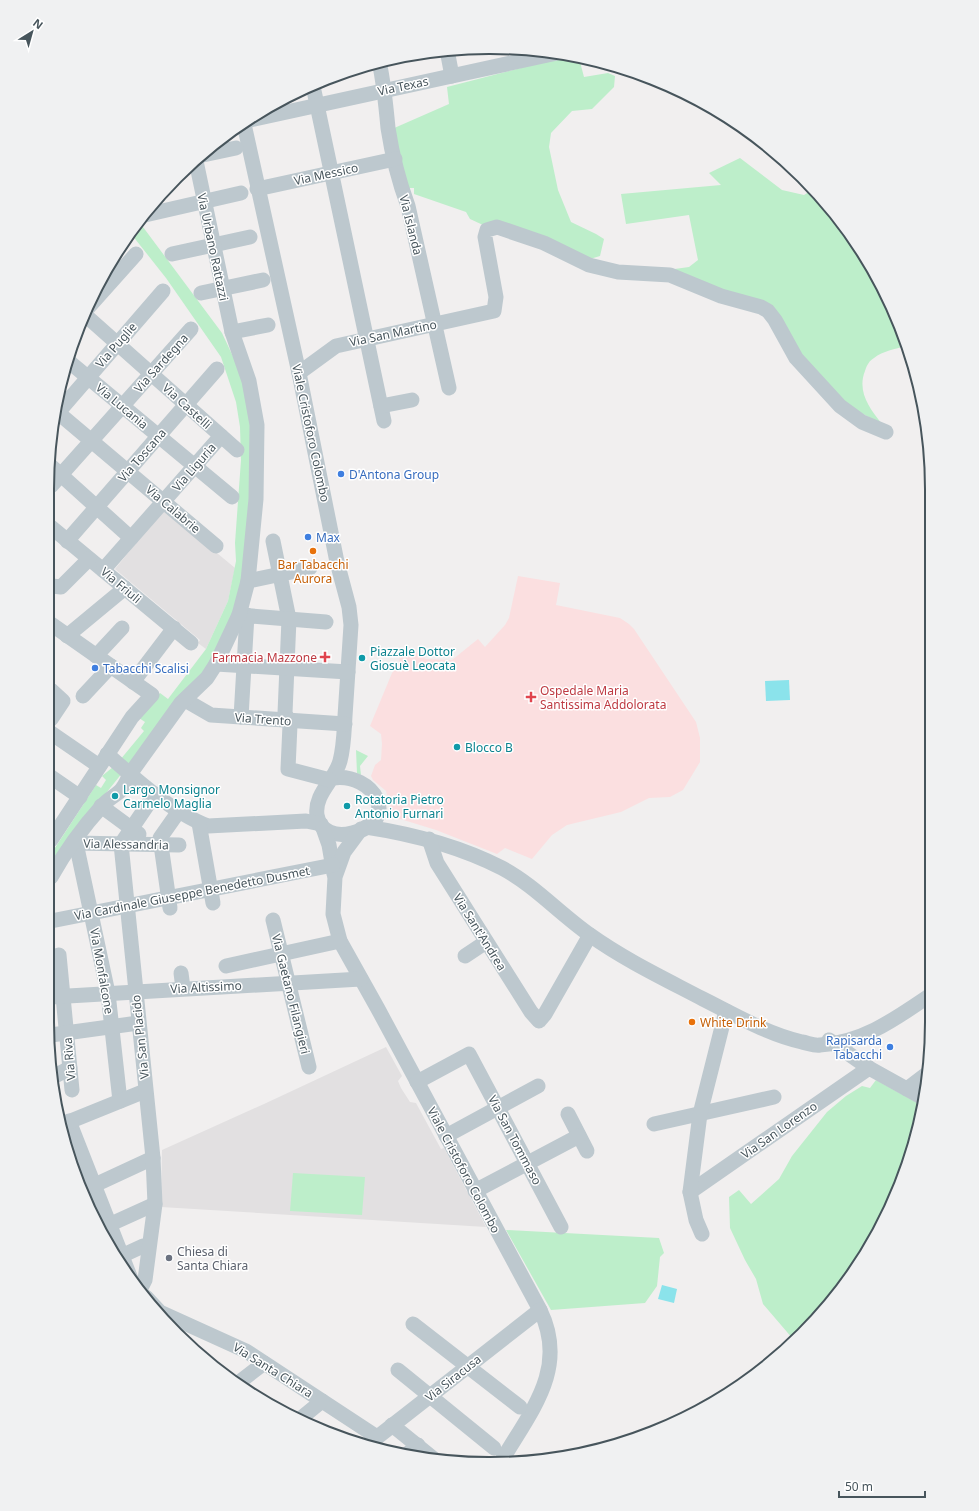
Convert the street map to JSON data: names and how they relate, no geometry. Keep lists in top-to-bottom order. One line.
{"streets":{"street":["Via Texas","Via Messico","Via Islanda","Via Urbano Rattazzi","Via San Martino","Via Puglie","Via Sardegna","Via Lucania","Via Castelli","Viale Cristoforo Colombo","Via Toscana","Via Liguria","Via Calabrie","Via Friuli","Via Trento","Via Alessandria","Via Cardinale Giuseppe Benedetto Dusmet","Via Sant'Andrea","Via Monfalcone","Via Altissimo","Via Gaetano Filangieri","Via San Placido","Via Riva","Via San Lorenzo","Via San Tommaso","Via Santa Chiara","Via Siracusa"]},"crossings":[["Via Texas","Via Islanda"],["Via Messico","Via Islanda"],["Via Messico","Viale Cristoforo Colombo"],["Via Islanda","Via San Martino"],["Via San Martino","Viale Cristoforo Colombo"],["Via Puglie","Via Lucania"],["Via Puglie","Via Castelli"],["Via Sardegna","Via Lucania"],["Via Sardegna","Via Castelli"],["Via Sardegna","Via Calabrie"],["Via Lucania","Via Toscana"],["Via Lucania","Via Liguria"],["Via Castelli","Via Toscana"],["Via Castelli","Via Liguria"],["Viale Cristoforo Colombo","Via Trento"],["Viale Cristoforo Colombo","Via Cardinale Giuseppe Benedetto Dusmet"],["Viale Cristoforo Colombo","Via Altissimo"],["Viale Cristoforo Colombo","Via San Tommaso"],["Viale Cristoforo Colombo","Via Siracusa"],["Via Toscana","Via Calabrie"],["Via Toscana","Via Friuli"],["Via Liguria","Via Calabrie"],["Via Liguria","Via Friuli"],["Via Alessandria","Via Monfalcone"],["Via Alessandria","Via San Placido"],["Via Cardinale Giuseppe Benedetto Dusmet","Via Monfalcone"],["Via Cardinale Giuseppe Benedetto Dusmet","Via San Placido"],["Via Monfalcone","Via Altissimo"],["Via Altissimo","Via Gaetano Filangieri"],["Via Altissimo","Via San Placido"],["Via Altissimo","Via Riva"]],"places":{"other":["D'Antona Group","Max","Bar Tabacchi Aurora","Piazzale Dottor Giosuè Leocata","Tabacchi Scalisi","Blocco B","Largo Monsignor Carmelo Maglia","Rotatoria Pietro Antonio Furnari","White Drink","Rapisarda Tabacchi","Chiesa di Santa Chiara"],"health":["Farmacia Mazzone","Ospedale Maria Santissima Addolorata"]},"scale_bar":"50 m","north":"top right"}
